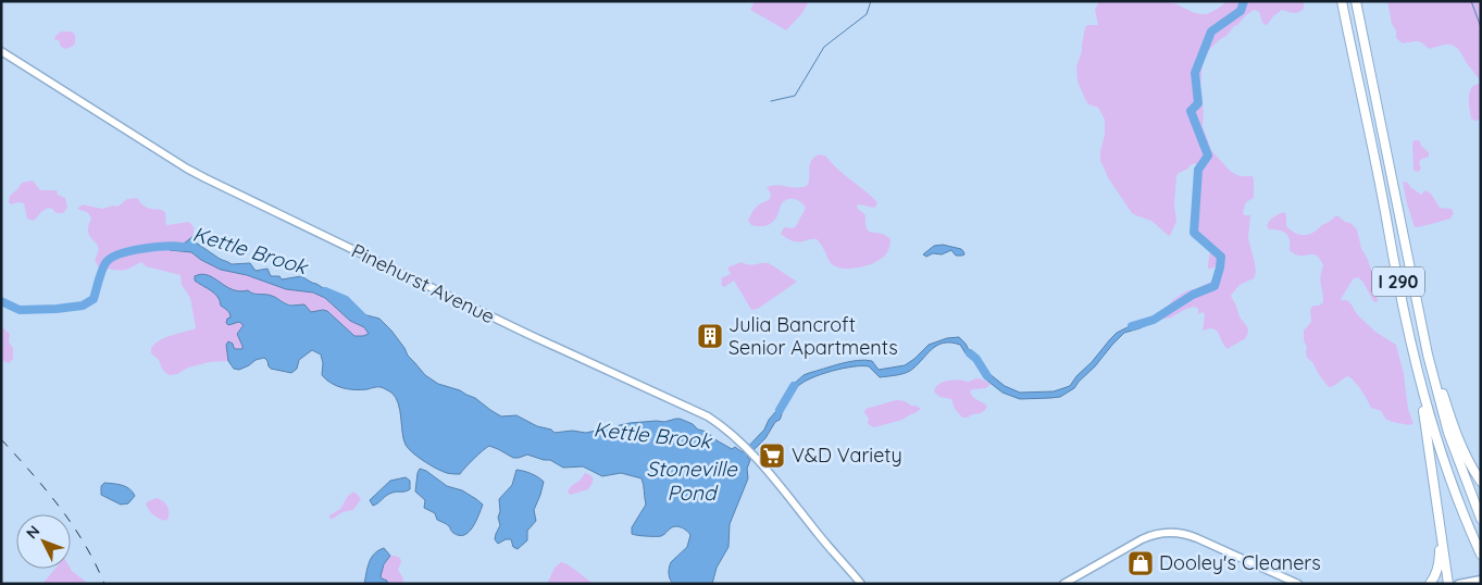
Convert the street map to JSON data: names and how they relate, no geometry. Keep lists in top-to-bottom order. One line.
{"streets":{"highway":["I 290"],"main road":["Pinehurst Avenue"]},"water":["Kettle Brook","Stoneville Pond"],"places":{"building":["Julia Bancroft Senior Apartments"],"supermarket":["V&D Variety"],"shop":["Dooley's Cleaners"]},"north":"top left"}
